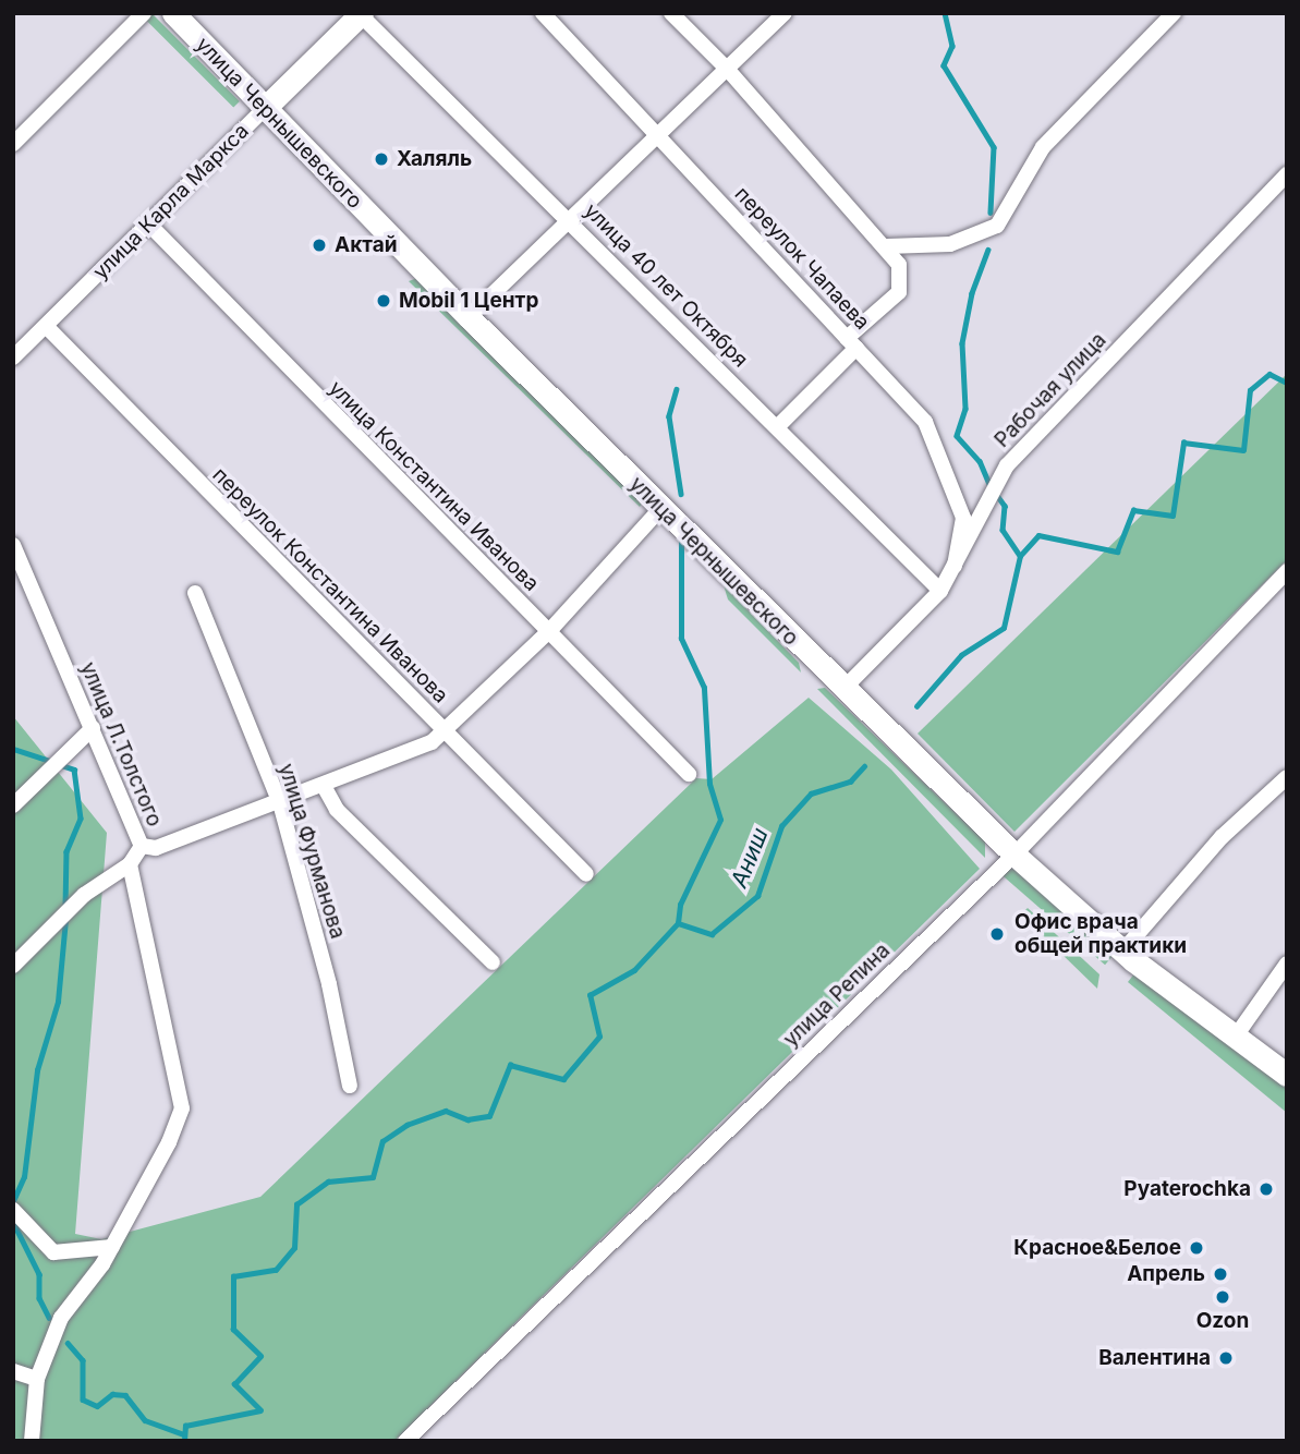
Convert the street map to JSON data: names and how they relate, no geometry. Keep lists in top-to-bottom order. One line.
{"streets":{"street":["улица Чернышевского","улица Карла Маркса","переулок Чапаева","улица 40 лет Октября","Рабочая улица","улица Константина Иванова","переулок Константина Иванова","улица Л.Толстого","улица Фурманова","улица Репина"]},"crossings":[["улица Чернышевского","улица Карла Маркса"],["улица Чернышевского","Рабочая улица"],["улица Чернышевского","улица Репина"],["улица Карла Маркса","улица 40 лет Октября"],["улица Карла Маркса","улица Константина Иванова"],["улица Карла Маркса","переулок Константина Иванова"],["переулок Чапаева","Рабочая улица"],["улица 40 лет Октября","Рабочая улица"]],"water":["Аниш"],"places":["Халяль","Актай","Mobil 1 Центр","Офис врача общей практики","Pyaterochka","Красное&Белое","Апрель","Ozon","Валентина"]}
